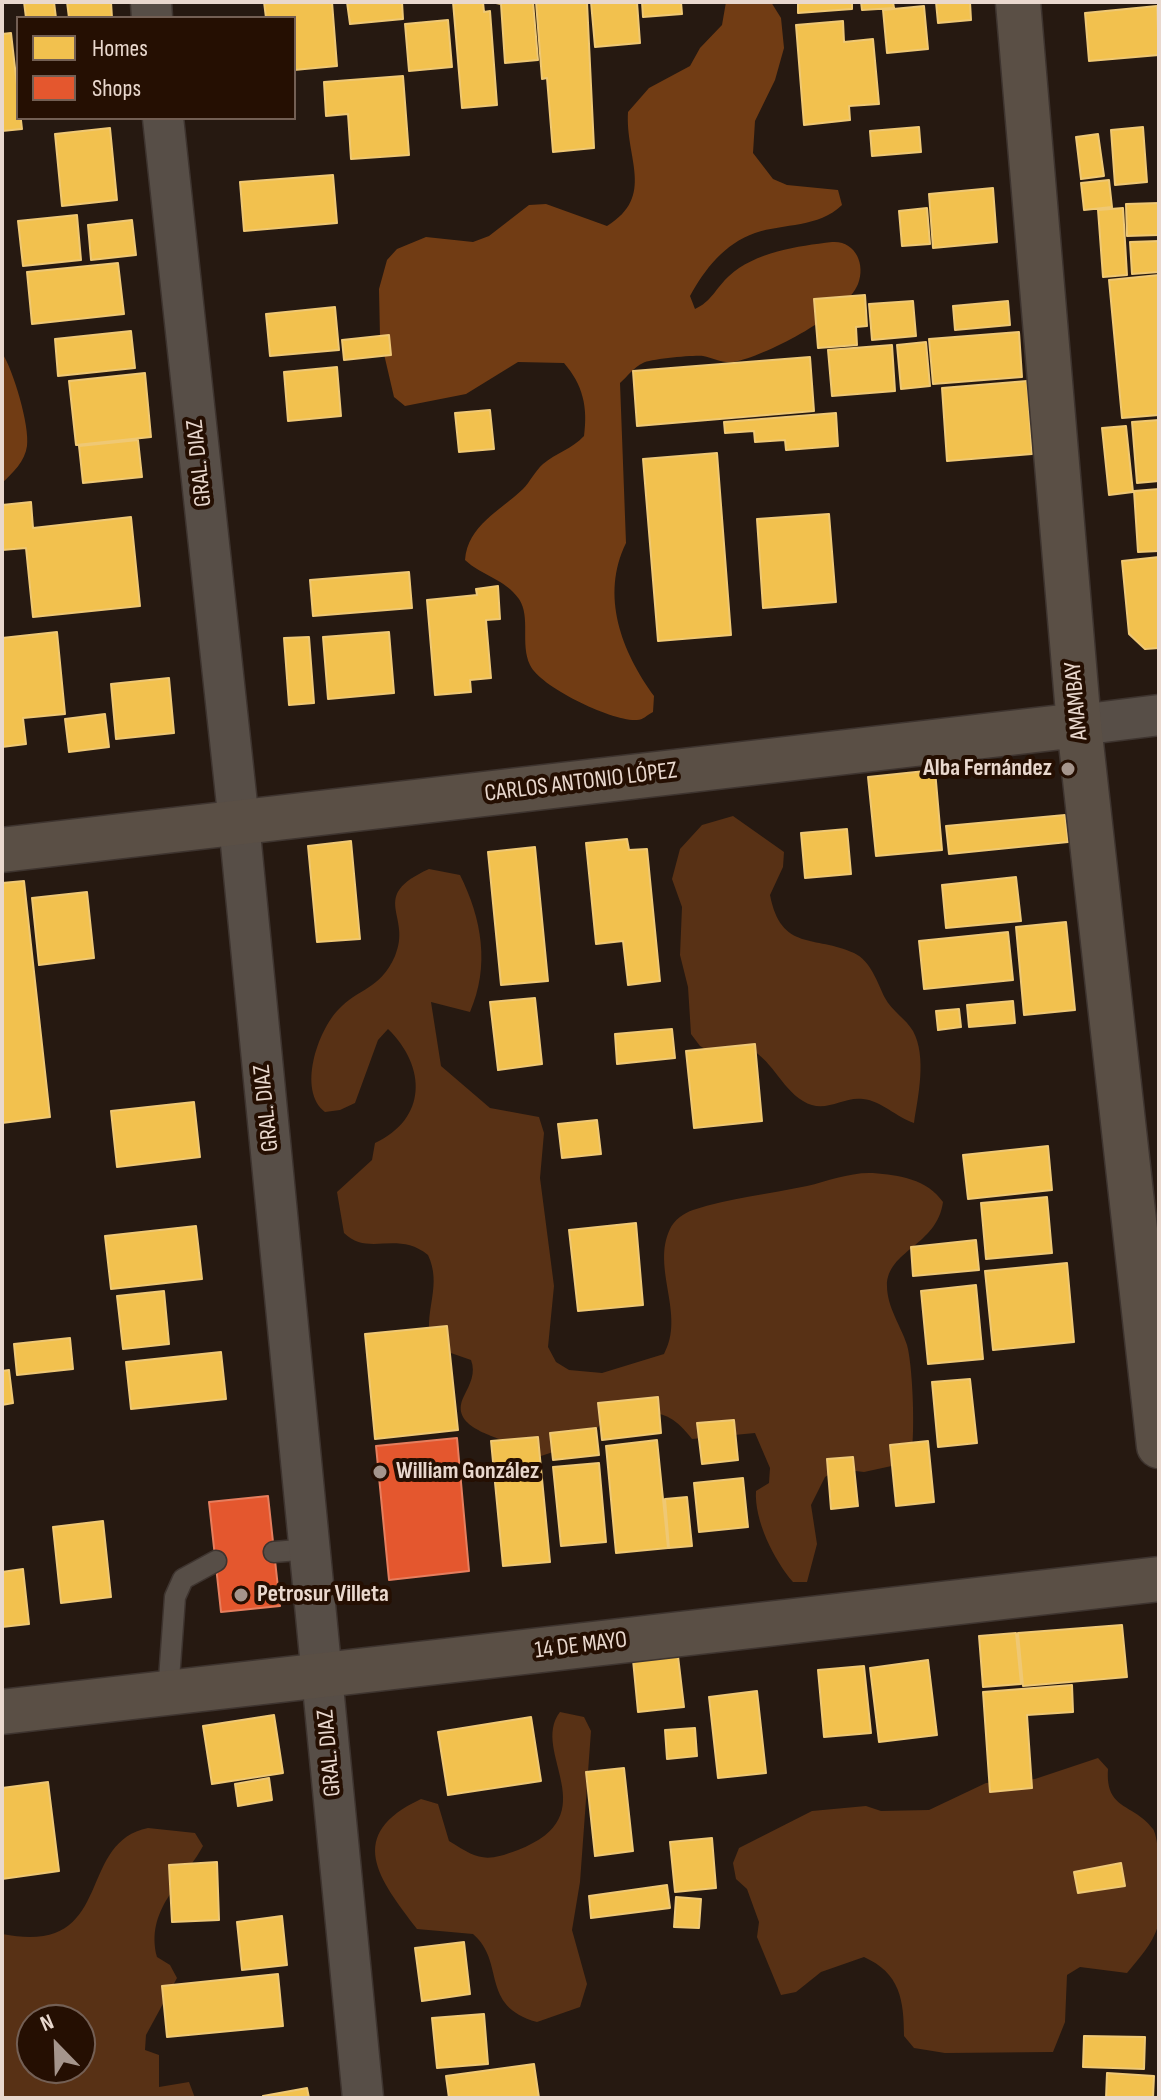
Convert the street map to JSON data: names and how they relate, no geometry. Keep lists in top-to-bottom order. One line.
{"streets":{"main road":["AMAMBAY","CARLOS ANTONIO LÓPEZ","14 DE MAYO"],"street":["GRAL. DIAZ"]},"crossings":[["GRAL. DIAZ","CARLOS ANTONIO LÓPEZ"],["GRAL. DIAZ","14 DE MAYO"],["AMAMBAY","CARLOS ANTONIO LÓPEZ"]],"places":["Alba Fernández","William González","Petrosur Villeta"],"legend":["Homes","Shops"],"north":"top left"}
